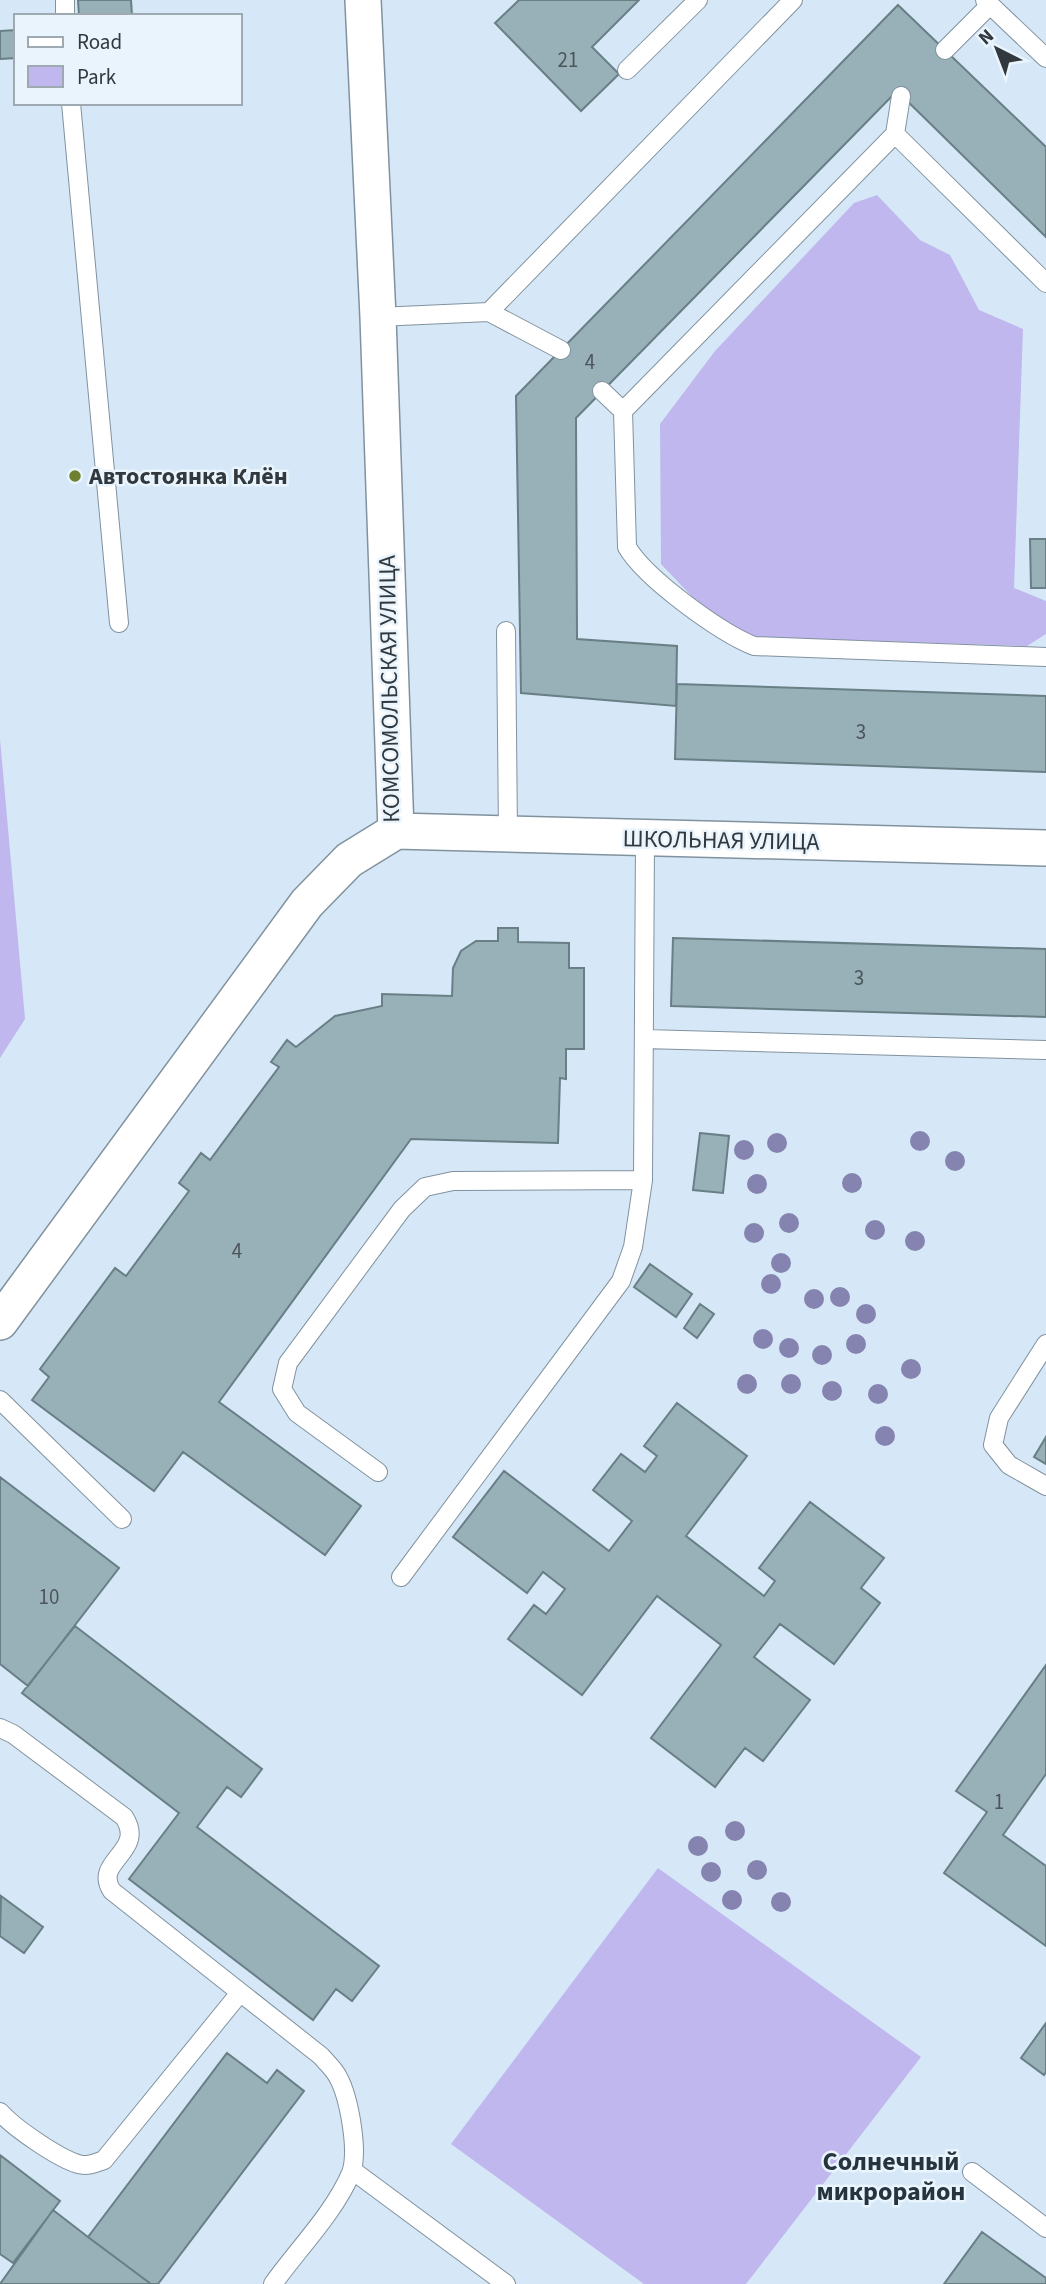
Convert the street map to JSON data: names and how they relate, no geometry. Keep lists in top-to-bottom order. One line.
{"streets":{"street":["КОМСОМОЛЬСКАЯ УЛИЦА","ШКОЛЬНАЯ УЛИЦА"]},"crossings":[["КОМСОМОЛЬСКАЯ УЛИЦА","ШКОЛЬНАЯ УЛИЦА"]],"districts":["Солнечный микрорайон"],"places":["Автостоянка Клён"],"house_numbers":["21","4","3","3","4","10","1"],"legend":["Road","Park"],"north":"top left"}
